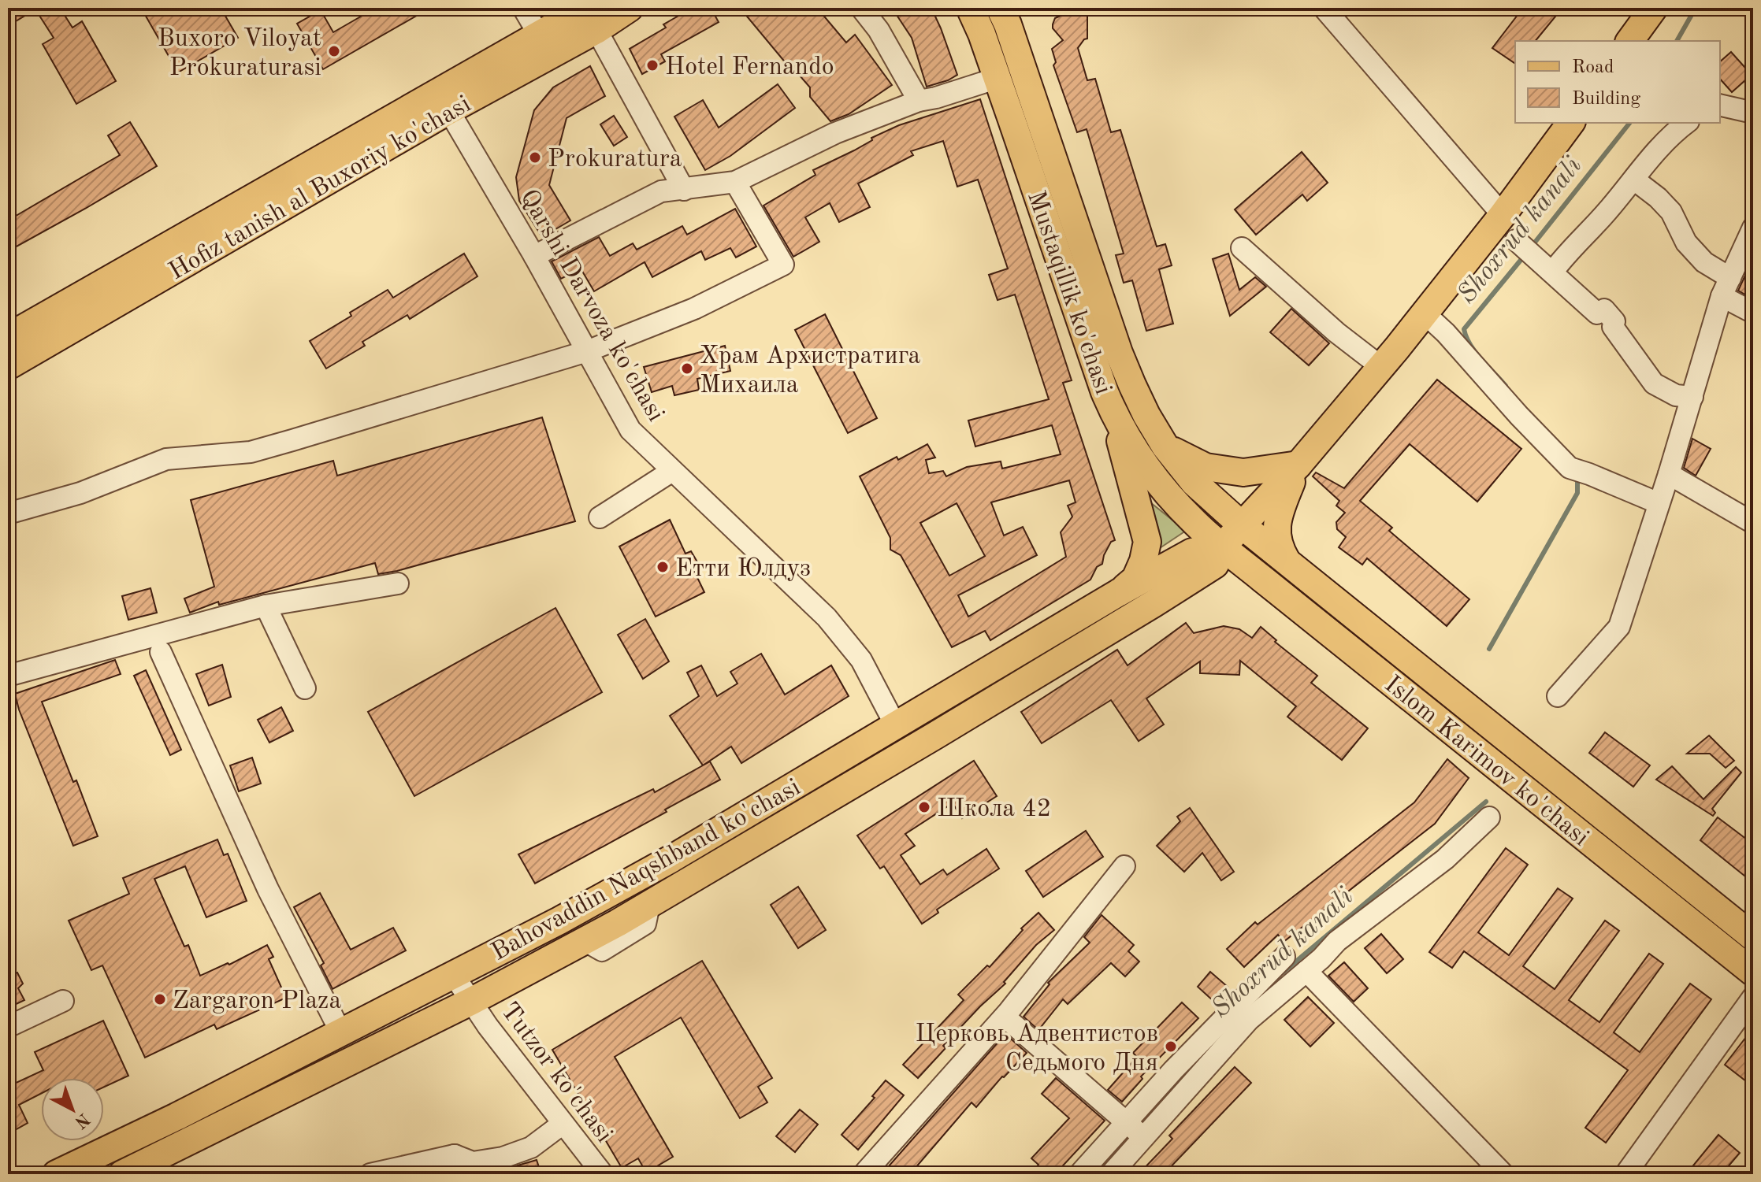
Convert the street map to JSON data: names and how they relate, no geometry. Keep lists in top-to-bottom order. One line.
{"streets":{"main road":["Hofiz tanish al Buxoriy ko'chasi","Mustaqillik ko'chasi","Islom Karimov ko'chasi","Bahovaddin Naqshband ko'chasi"],"street":["Qarshi Darvoza ko'chasi","Tutzor ko'chasi"]},"crossings":[["Hofiz tanish al Buxoriy ko'chasi","Qarshi Darvoza ko'chasi"],["Mustaqillik ko'chasi","Islom Karimov ko'chasi"],["Mustaqillik ko'chasi","Bahovaddin Naqshband ko'chasi"],["Qarshi Darvoza ko'chasi","Bahovaddin Naqshband ko'chasi"],["Islom Karimov ko'chasi","Bahovaddin Naqshband ko'chasi"],["Bahovaddin Naqshband ko'chasi","Tutzor ko'chasi"]],"water":["Shoxrud kanali"],"places":["Buxoro Viloyat Prokuraturasi","Hotel Fernando","Prokuratura","Храм Архистратига Михаила","Етти Юлдуз","Школа 42","Zargaron Plaza","Церковь Адвентистов Седьмого Дня"],"legend":["Road","Building"],"north":"bottom right"}
